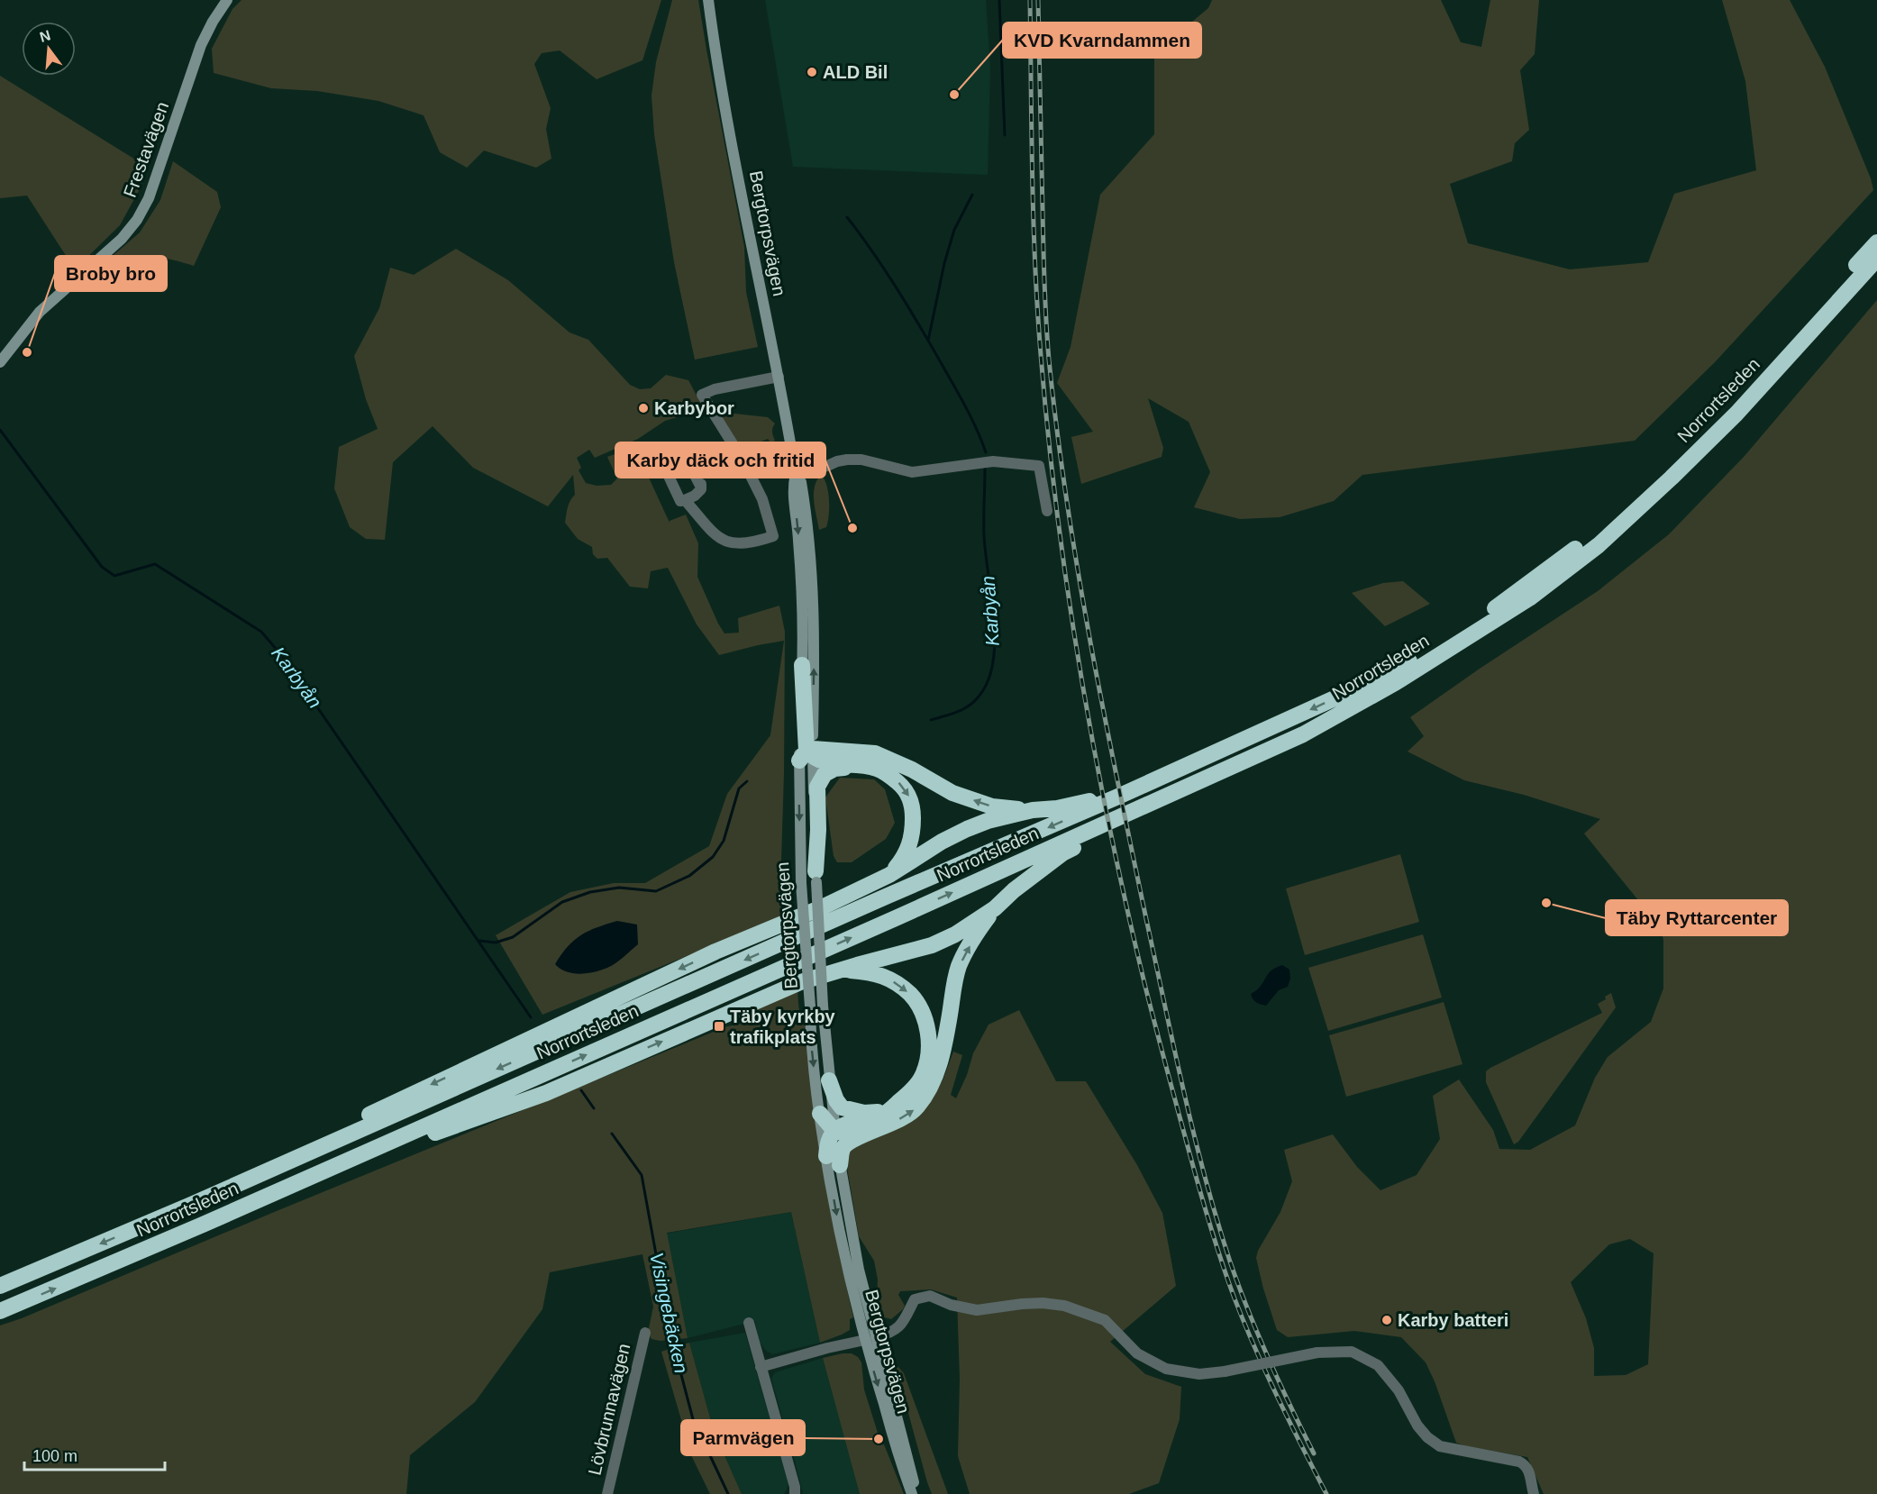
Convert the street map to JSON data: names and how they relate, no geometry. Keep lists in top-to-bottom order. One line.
{"streets":{"highway":["Norrortsleden"],"main road":["Frestavägen","Bergtorpsvägen"],"street":["Lövbrunnavägen"]},"water":["Karbyån","Visingebäcken"],"places":{"other":["ALD Bil","KVD Kvarndammen","Broby bro","Karbybor","Karby däck och fritid","Täby Ryttarcenter","Karby batteri","Parmvägen"],"transit":["Täby kyrkby trafikplats"]},"scale_bar":"100 m","north":"top"}
